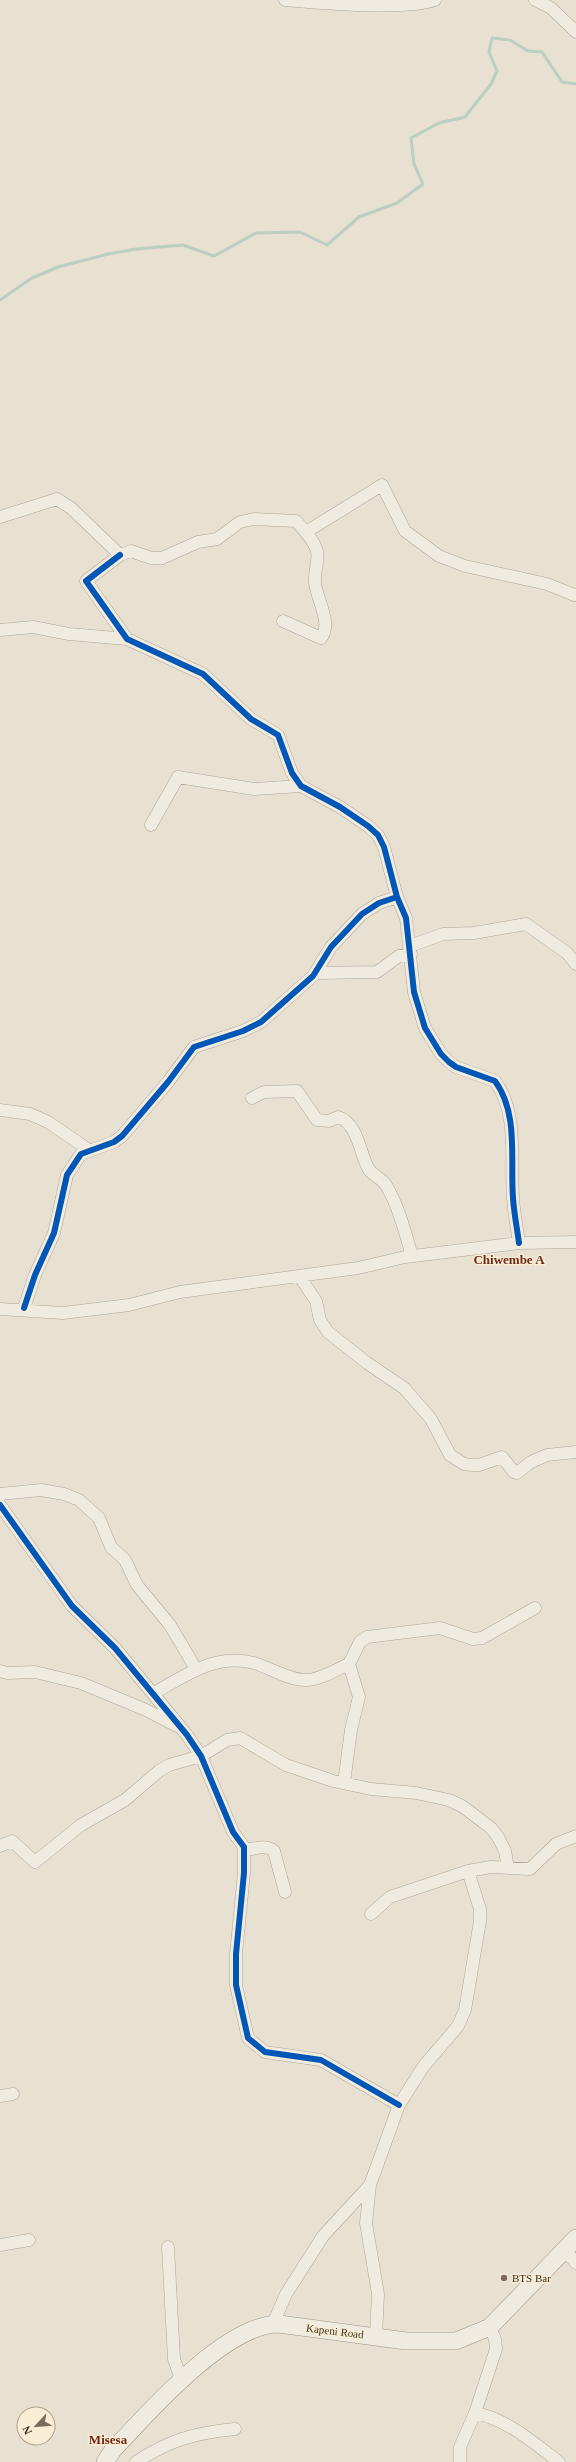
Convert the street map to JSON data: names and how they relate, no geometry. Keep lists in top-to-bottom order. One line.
{"streets":{"main road":["Kapeni Road"]},"districts":["Chiwembe A","Misesa"],"places":["BTS Bar"],"north":"bottom left"}
